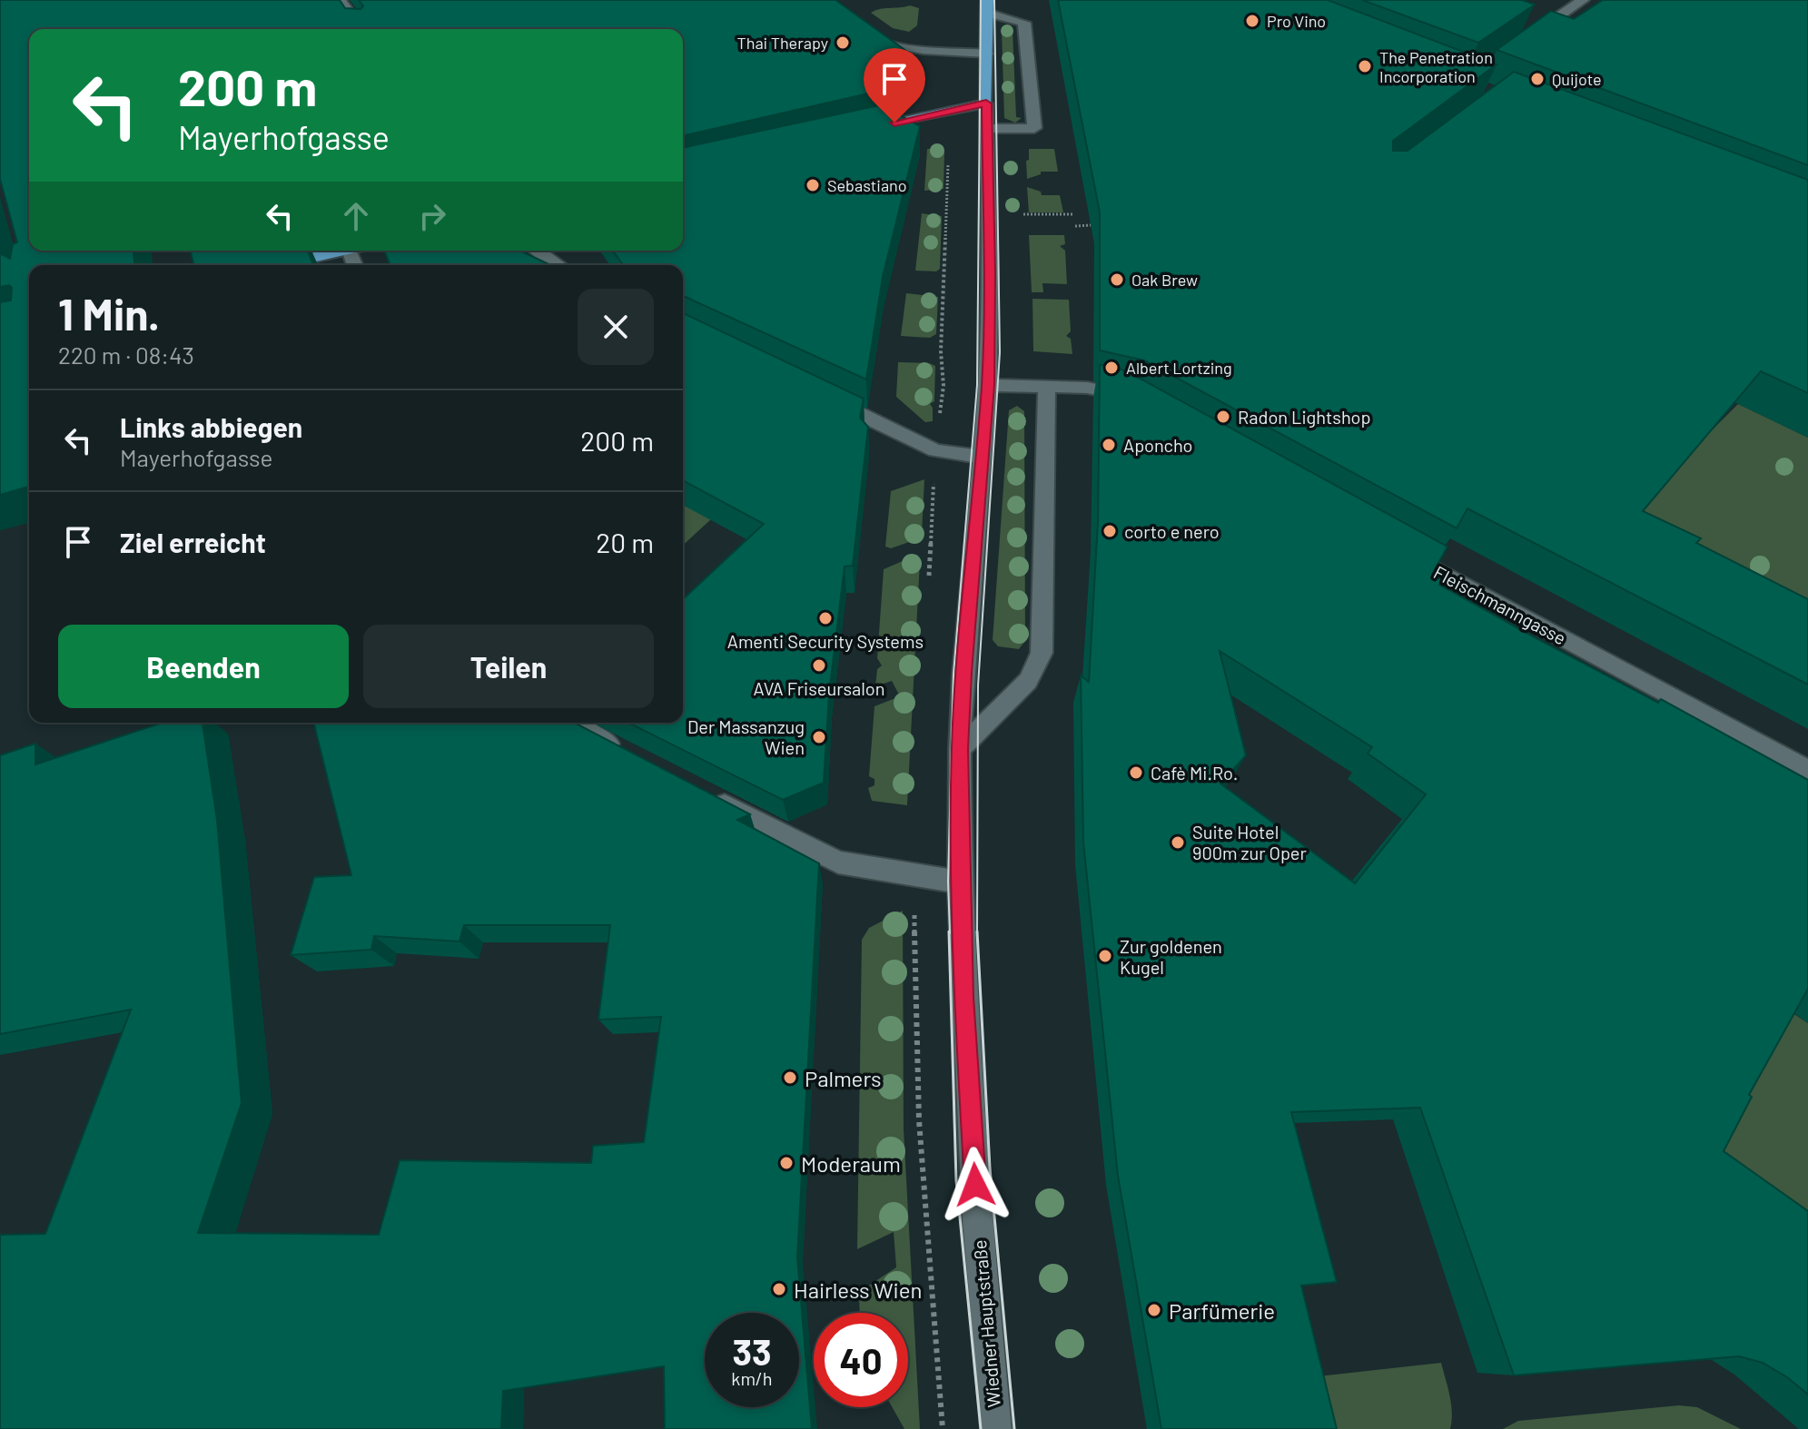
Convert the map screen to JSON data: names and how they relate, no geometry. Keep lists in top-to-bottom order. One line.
{"streets":{"main road":["Wiedner Hauptstraße"],"street":["Fleischmanngasse"]},"places":["Pro Vino","Thai Therapy","The Penetration Incorporation","Quijote","Sebastiano","Oak Brew","Albert Lortzing","Radon Lightshop","Aponcho","corto e nero","Amenti Security Systems","AVA Friseursalon","Der Massanzug Wien","Cafè Mi.Ro.","Suite Hotel 900m zur Oper","Zur goldenen Kugel","Palmers","Moderaum","Hairless Wien","Parfümerie"],"page":{"turn":["200 m","Mayerhofgasse"],"heading":["1 Min.","220 m · 08:43"],"list":[{"name":"Links abbiegen","note":"Mayerhofgasse","value":"200 m"},{"name":"Ziel erreicht","value":"20 m"}],"buttons":["Beenden","Teilen"],"speed":"33 km/h","limit":"40"}}
